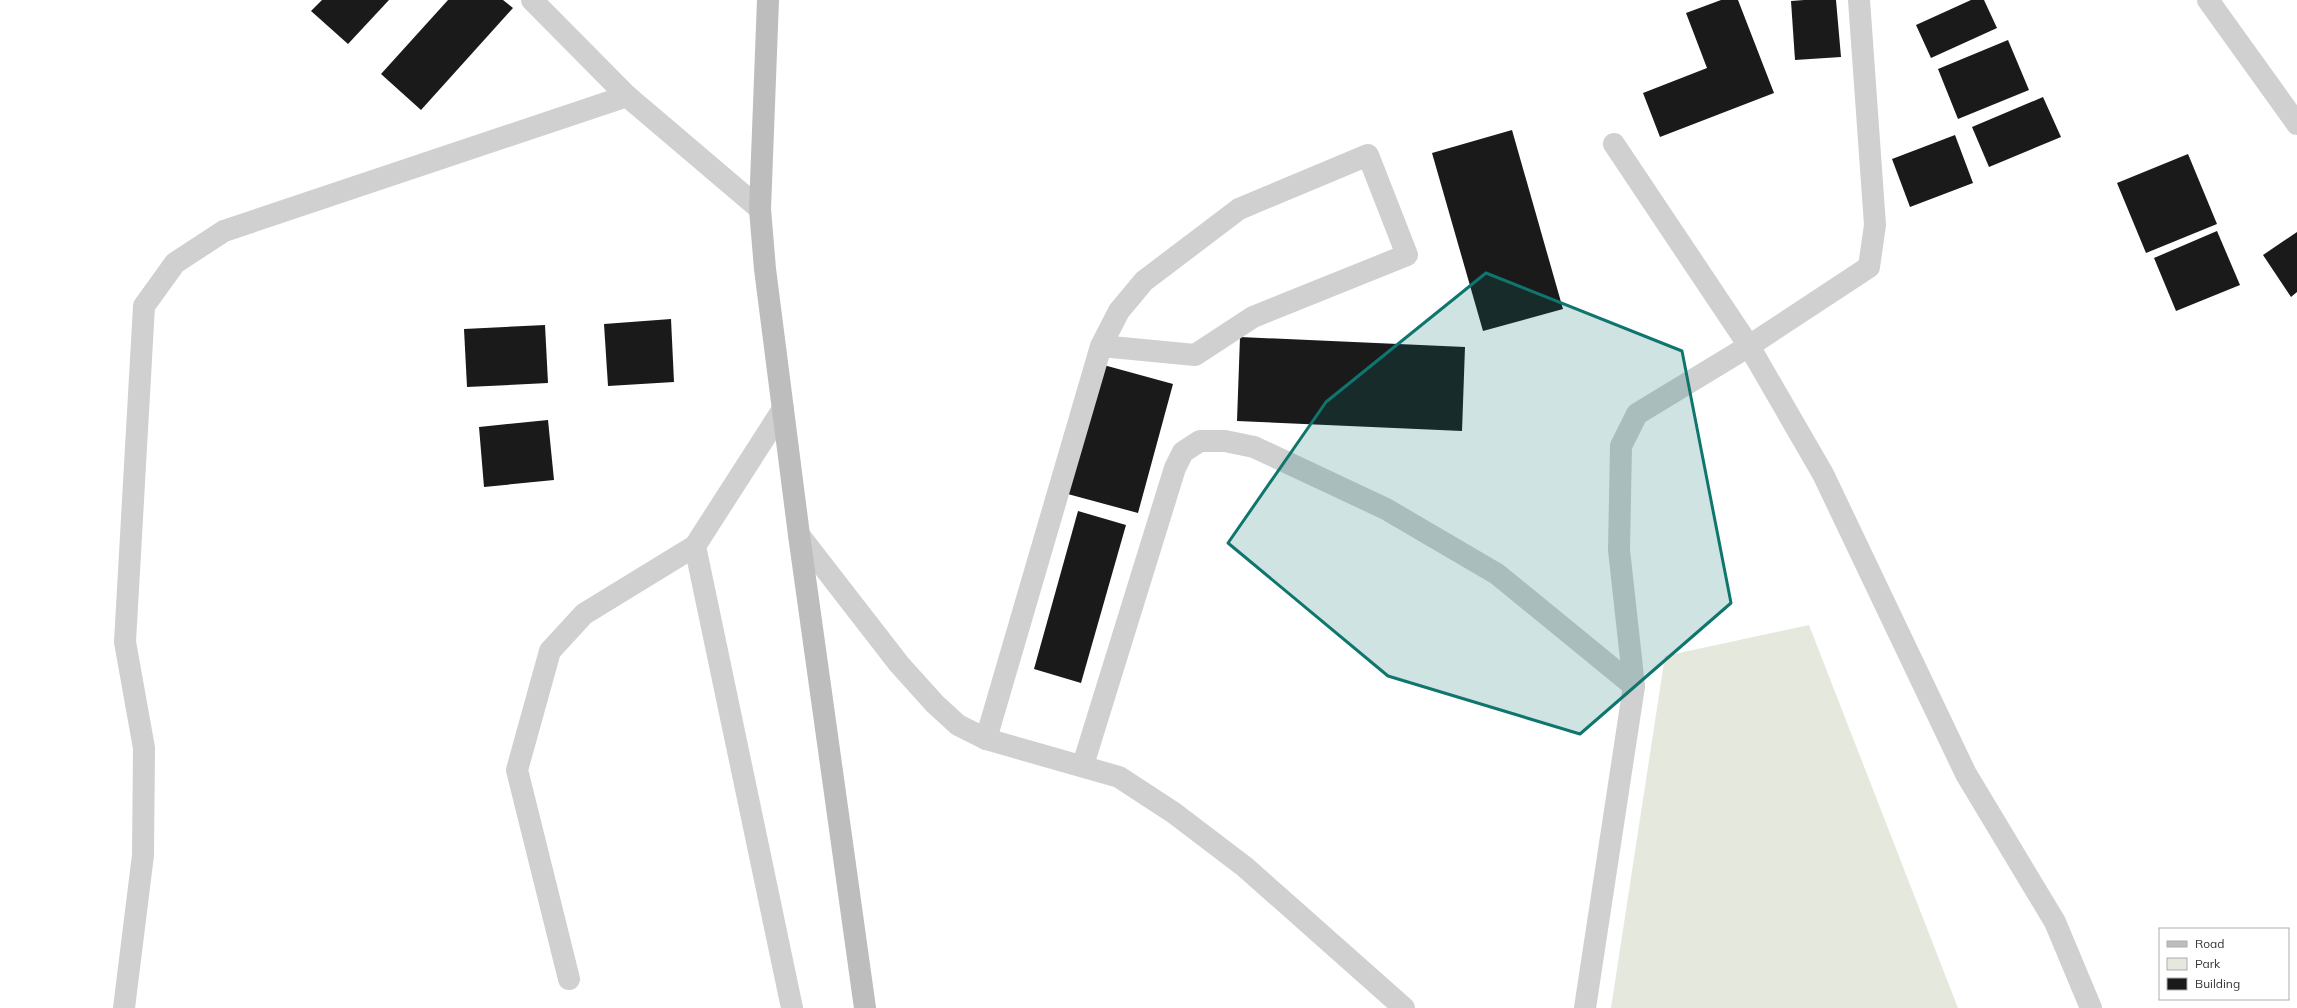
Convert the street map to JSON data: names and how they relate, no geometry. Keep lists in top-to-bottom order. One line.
{"legend":["Road","Park","Building"]}
